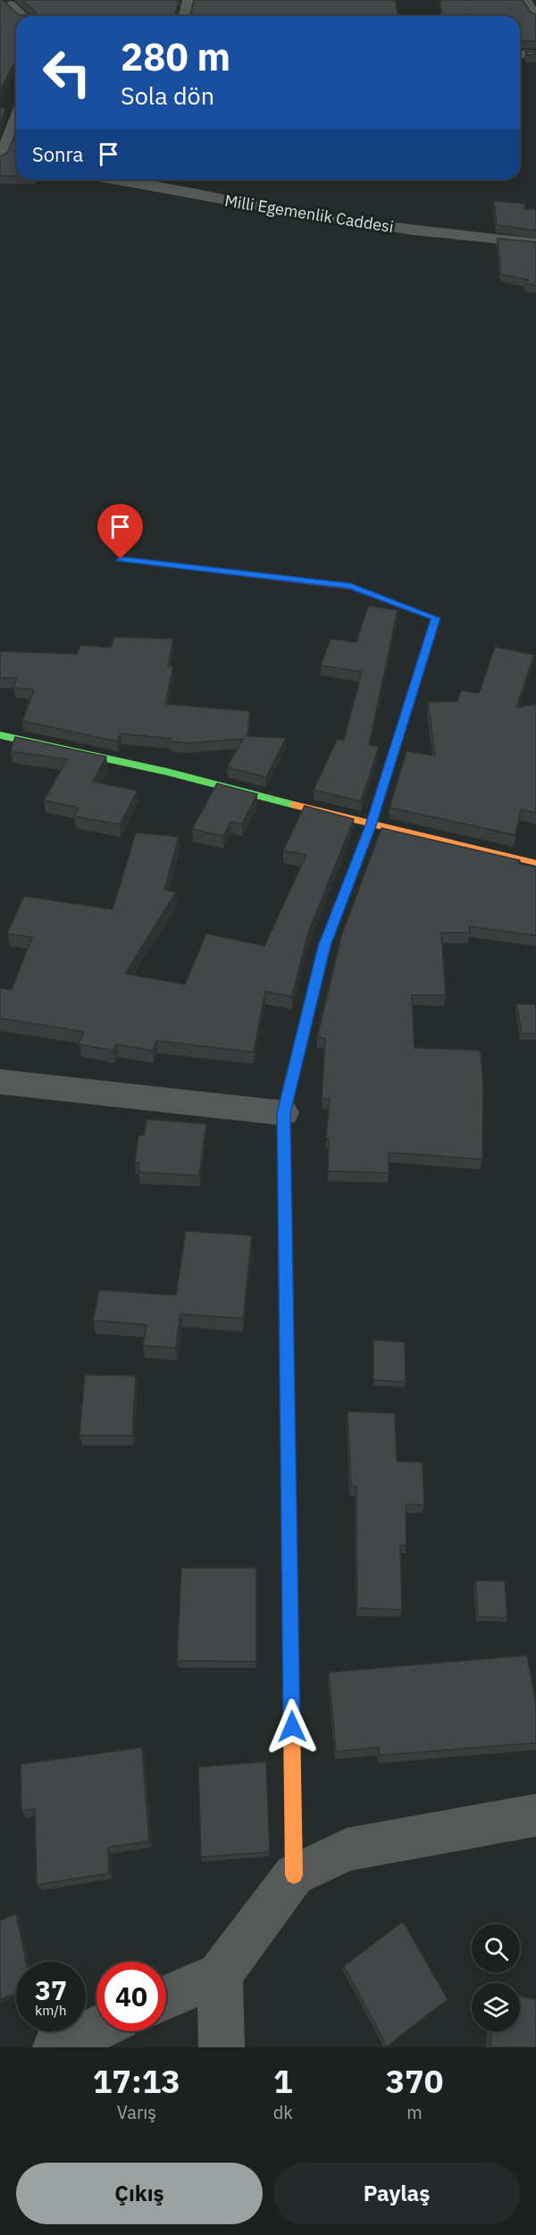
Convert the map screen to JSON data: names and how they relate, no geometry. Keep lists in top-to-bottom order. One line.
{"streets":{"street":["Milli Egemenlik Caddesi"]},"page":{"turn":["280 m","Sola dön"],"then":"Sonra","speed":"37 km/h","limit":"40","eta":["17:13","Varış","1","dk","370","m"],"buttons":["Çıkış","Paylaş"]}}
